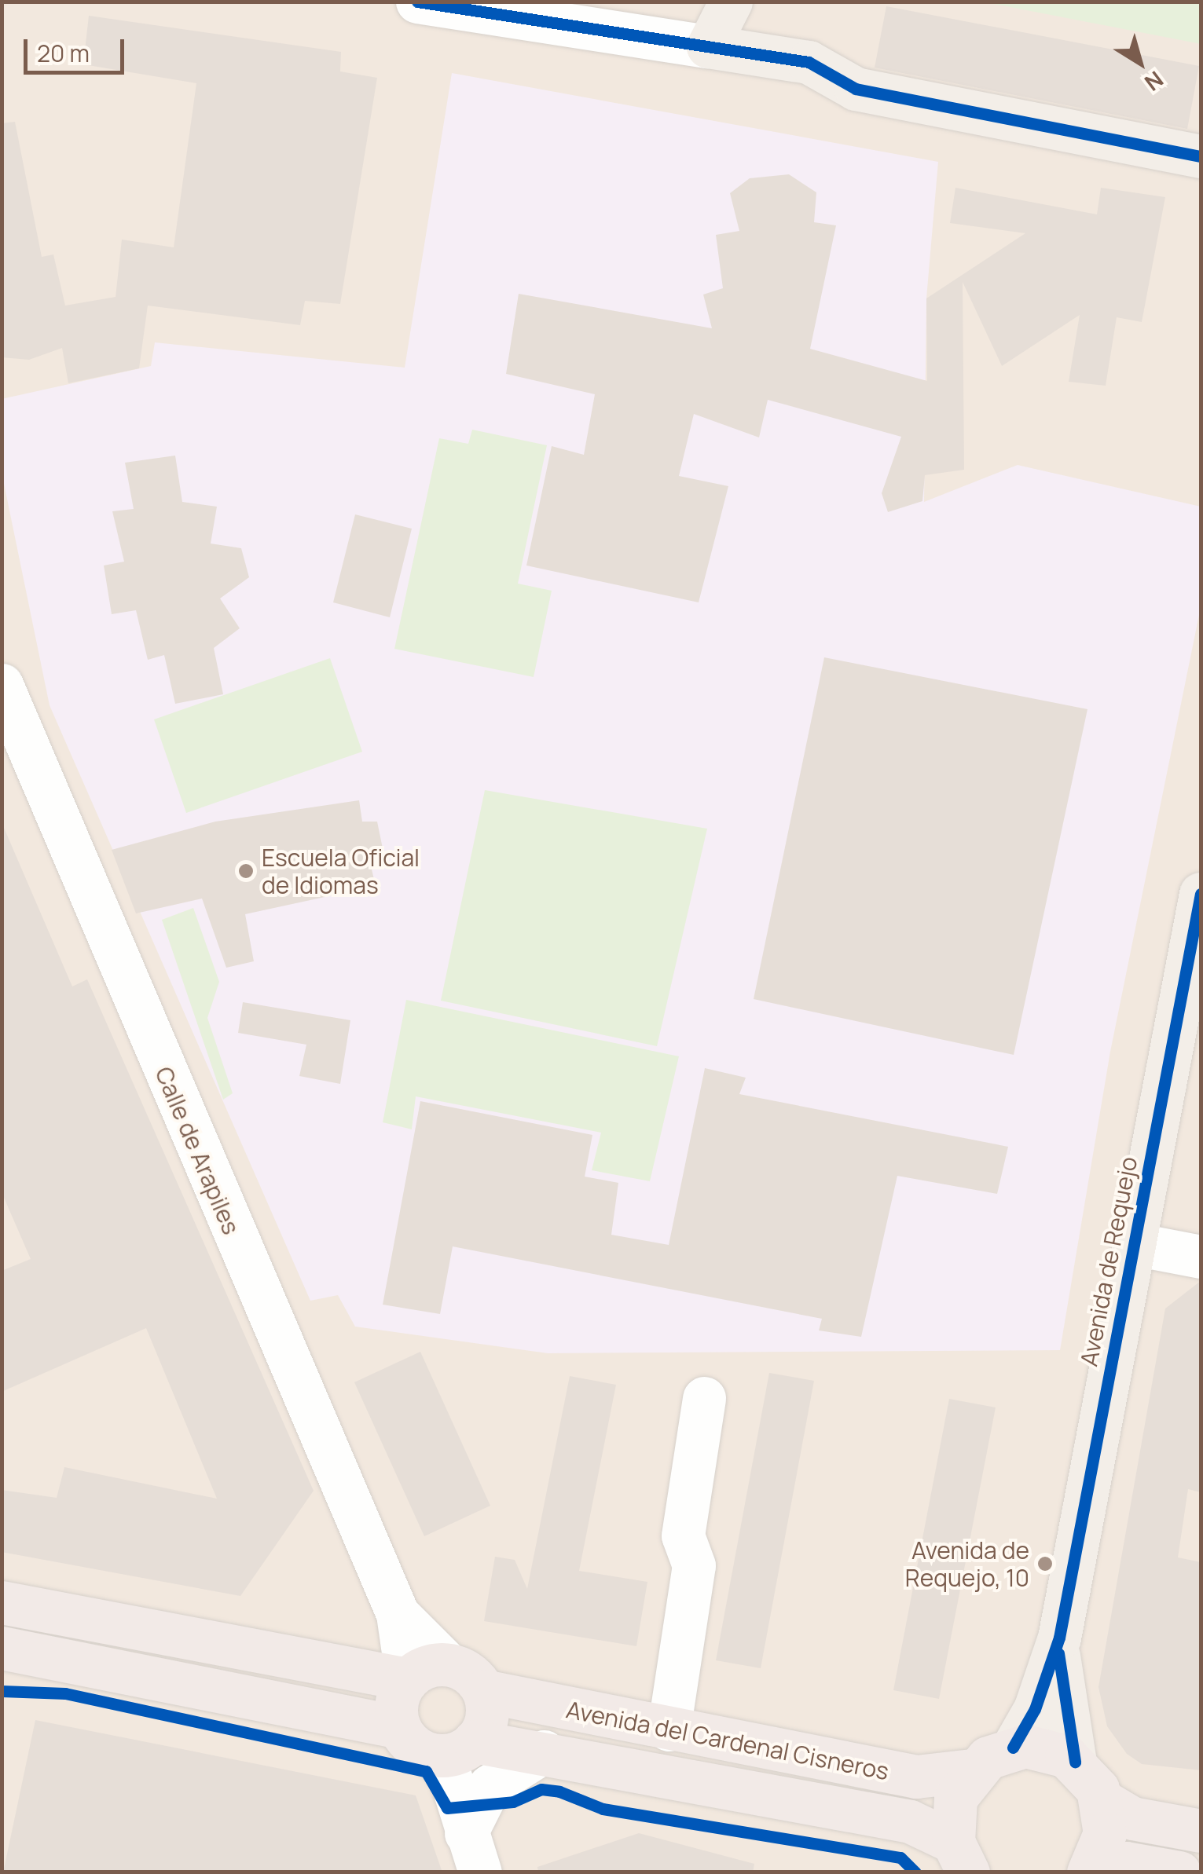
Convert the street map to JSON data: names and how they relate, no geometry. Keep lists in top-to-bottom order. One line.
{"streets":{"highway":["Avenida del Cardenal Cisneros"],"main road":["Avenida de Requejo"],"street":["Calle de Arapiles"]},"crossings":[["Calle de Arapiles","Avenida del Cardenal Cisneros"]],"places":["Escuela Oficial de Idiomas","Avenida de Requejo, 10"],"scale_bar":"20 m","north":"bottom right"}
